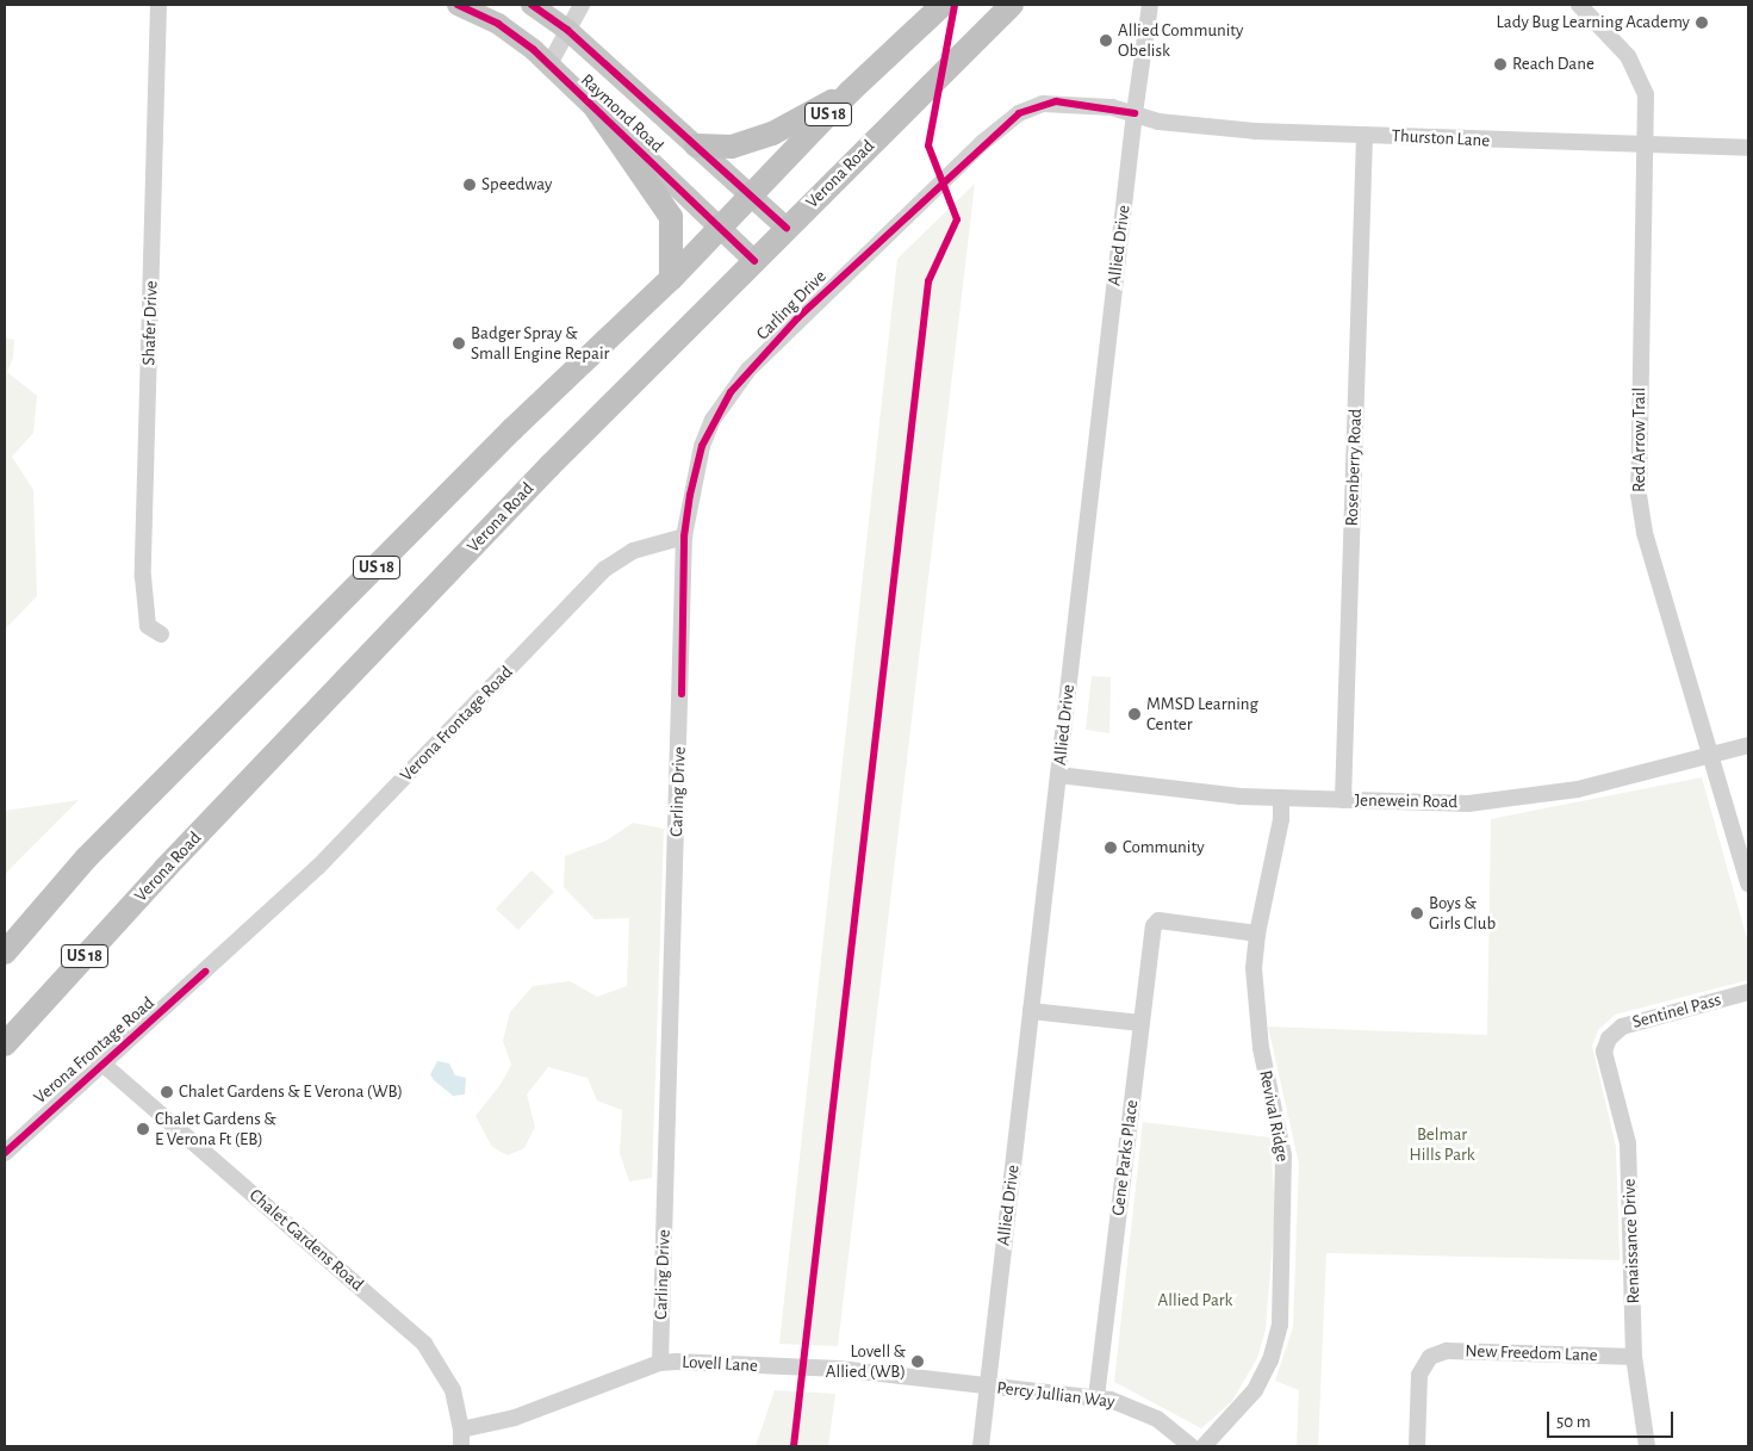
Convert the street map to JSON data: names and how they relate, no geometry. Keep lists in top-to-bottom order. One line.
{"streets":{"highway":["US 18","Verona Road"],"main road":["Raymond Road"],"street":["Thurston Lane","Allied Drive","Carling Drive","Shafer Drive","Red Arrow Trail","Rosenberry Road","Verona Frontage Road","Jenewein Road","Sentinel Pass","Revival Ridge","Gene Parks Place","Chalet Gardens Road","Renaissance Drive","New Freedom Lane","Lovell Lane","Percy Jullian Way"]},"crossings":[["Raymond Road","US 18"],["Raymond Road","Verona Road"],["Thurston Lane","Allied Drive"],["Thurston Lane","Carling Drive"],["Thurston Lane","Red Arrow Trail"],["Thurston Lane","Rosenberry Road"],["Allied Drive","Carling Drive"],["Allied Drive","Jenewein Road"],["Allied Drive","Lovell Lane"],["Allied Drive","Percy Jullian Way"],["Carling Drive","Verona Frontage Road"],["Carling Drive","Lovell Lane"],["Red Arrow Trail","Jenewein Road"],["Rosenberry Road","Jenewein Road"],["Verona Frontage Road","Chalet Gardens Road"],["Jenewein Road","Revival Ridge"],["Sentinel Pass","Renaissance Drive"],["Revival Ridge","Gene Parks Place"],["Gene Parks Place","Percy Jullian Way"],["Chalet Gardens Road","Lovell Lane"],["Renaissance Drive","New Freedom Lane"],["Lovell Lane","Percy Jullian Way"]],"parks":["Belmar Hills Park","Allied Park"],"places":["Lady Bug Learning Academy","Allied Community Obelisk","Reach Dane","Speedway","Badger Spray & Small Engine Repair","MMSD Learning Center","Community","Boys & Girls Club","Chalet Gardens & E Verona (WB)","Chalet Gardens & E Verona Ft (EB)","Lovell & Allied (WB)"],"scale_bar":"50 m"}
